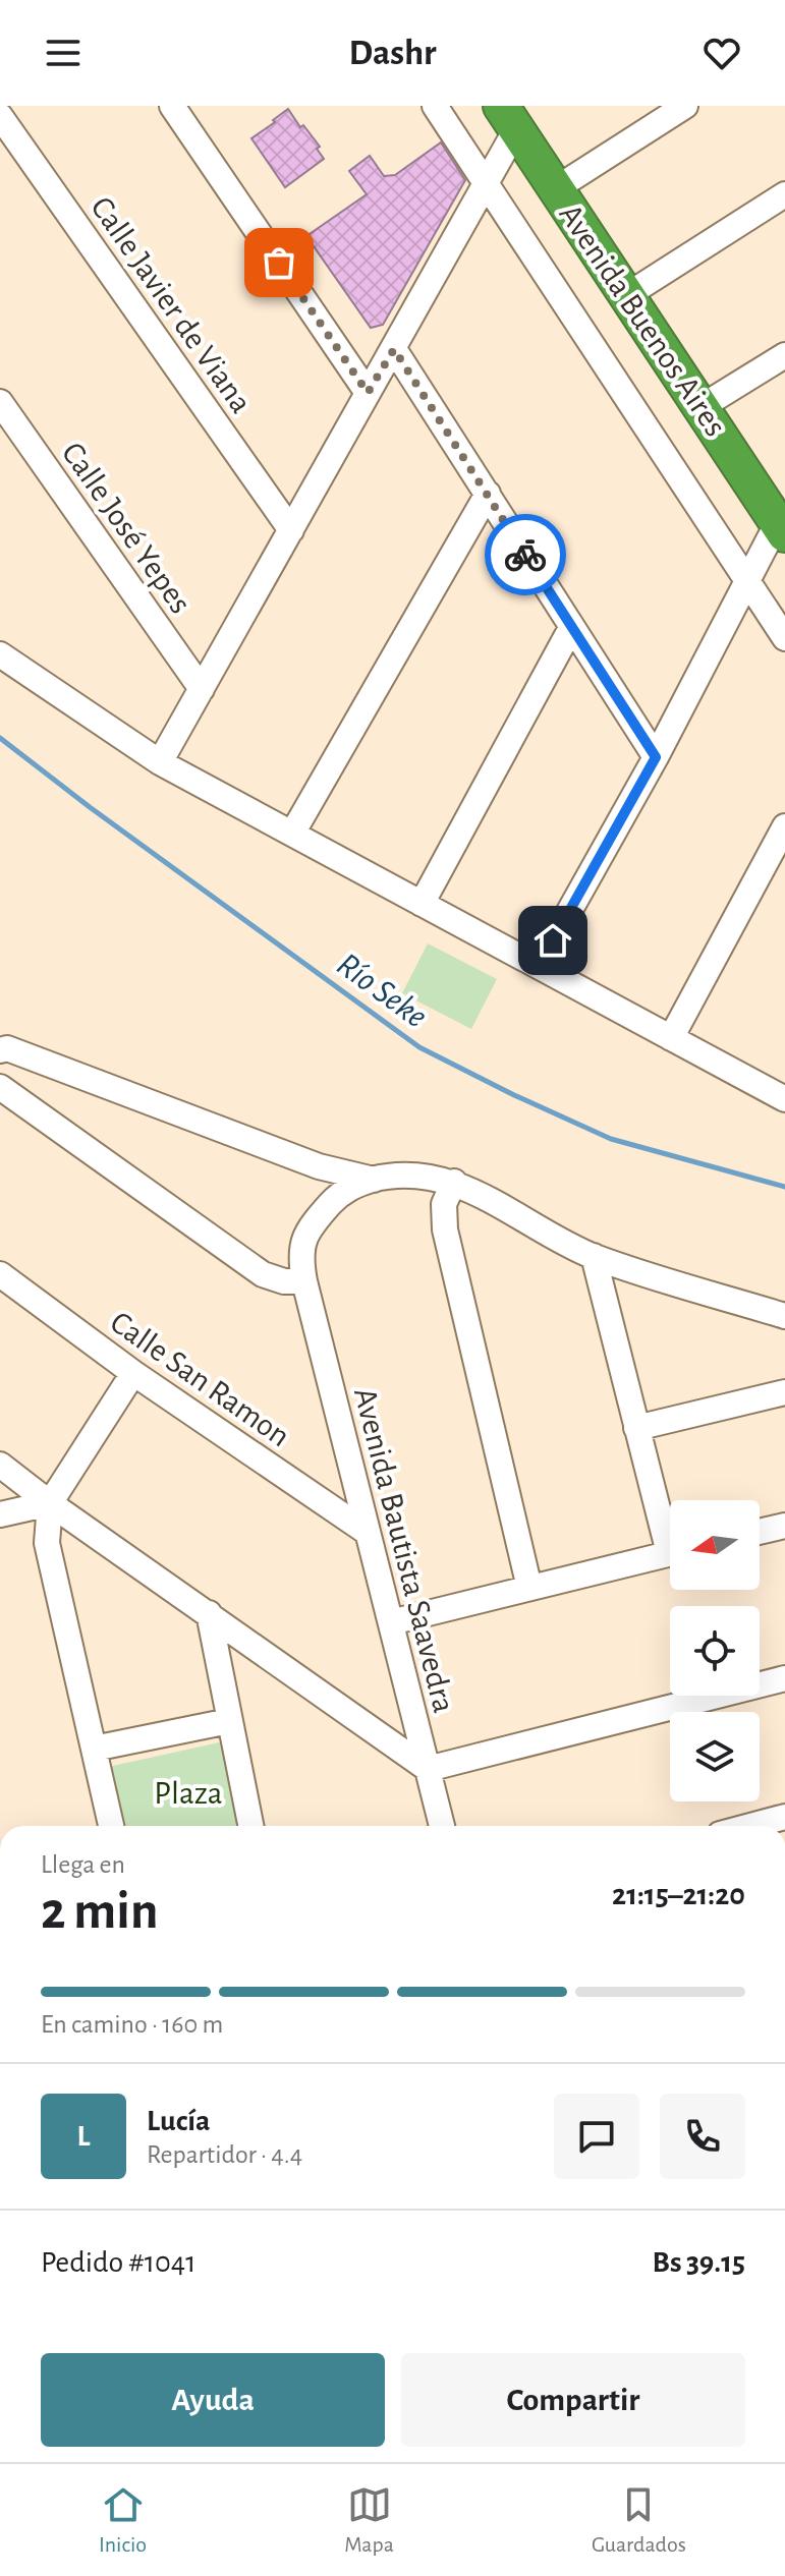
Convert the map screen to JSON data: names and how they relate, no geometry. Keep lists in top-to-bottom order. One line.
{"streets":{"highway":["Avenida Buenos Aires"],"street":["Calle Javier de Viana","Calle José Yepes","Calle San Ramon","Avenida Bautista Saavedra"]},"crossings":[["Calle San Ramon","Avenida Bautista Saavedra"]],"water":["Río Seke"],"parks":["Plaza"],"north":"left","page":{"header":"Dashr","heading":["2 min","Llega en","21:15–21:20"],"panel":["Lucía","Repartidor · 4.4","Pedido #1041","Bs 39.15"],"bar":"En camino · 160 m","round":"L","buttons":["Ayuda","Compartir"],"tabs":["Inicio","Mapa","Guardados"]}}
